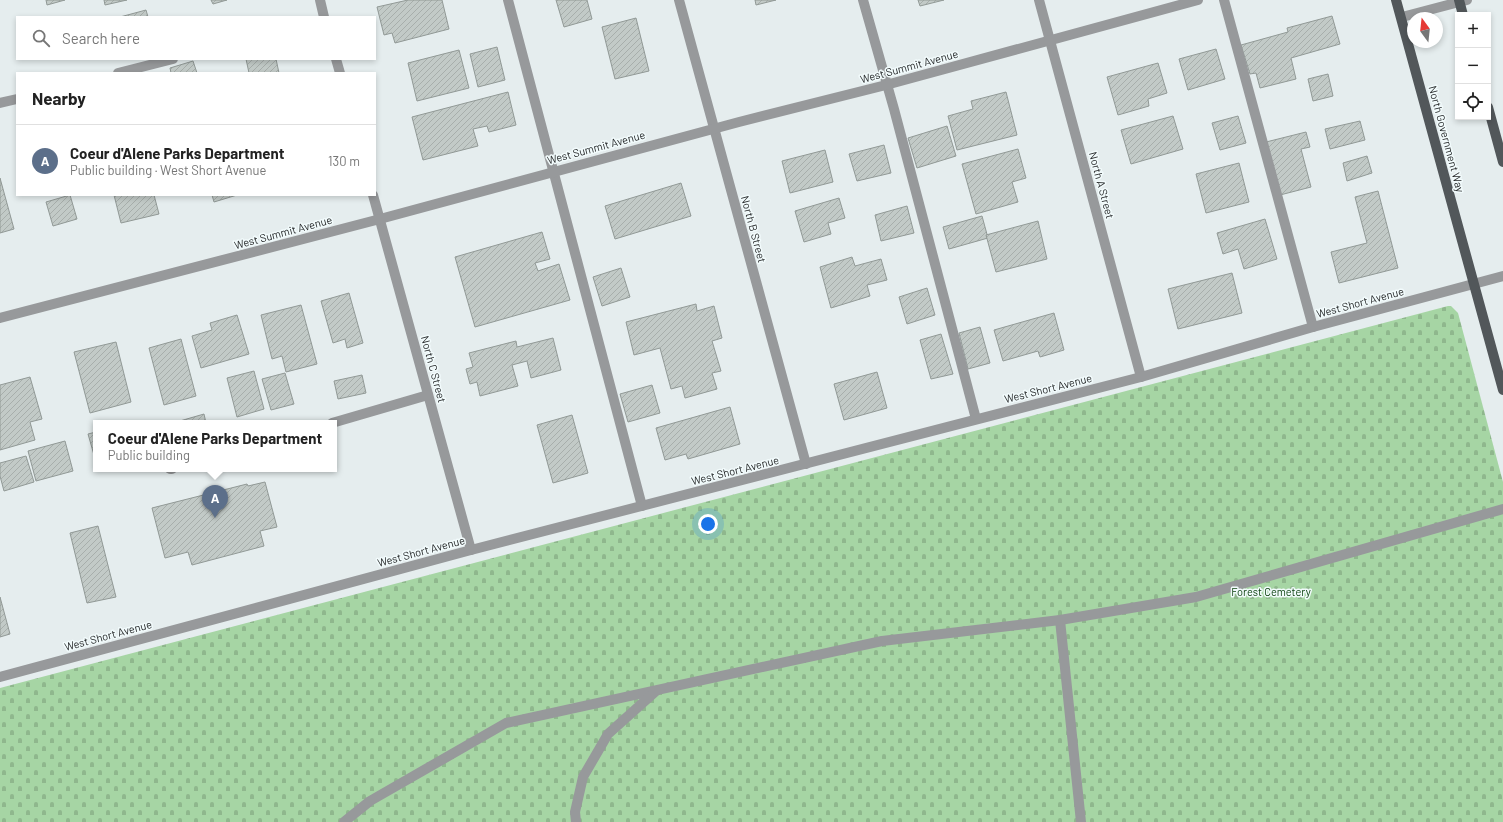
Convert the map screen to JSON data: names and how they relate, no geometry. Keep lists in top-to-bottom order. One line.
{"streets":{"main road":["North Government Way"],"street":["West Summit Avenue","North A Street","North B Street","West Short Avenue","North C Street"]},"crossings":[["West Summit Avenue","North A Street"],["West Summit Avenue","North B Street"],["West Summit Avenue","North C Street"],["North Government Way","West Short Avenue"],["North A Street","West Short Avenue"],["North B Street","West Short Avenue"],["West Short Avenue","North C Street"]],"parks":["Forest Cemetery"],"north":"top","page":{"map_buttons":["+","−"],"search":"Search here","heading":"Nearby","list":[{"mark":"A","name":"Coeur d'Alene Parks Department","note":"Public building · West Short Avenue","value":"130 m"}],"popup":["Coeur d'Alene Parks Department","Public building"],"pins":"A"}}
